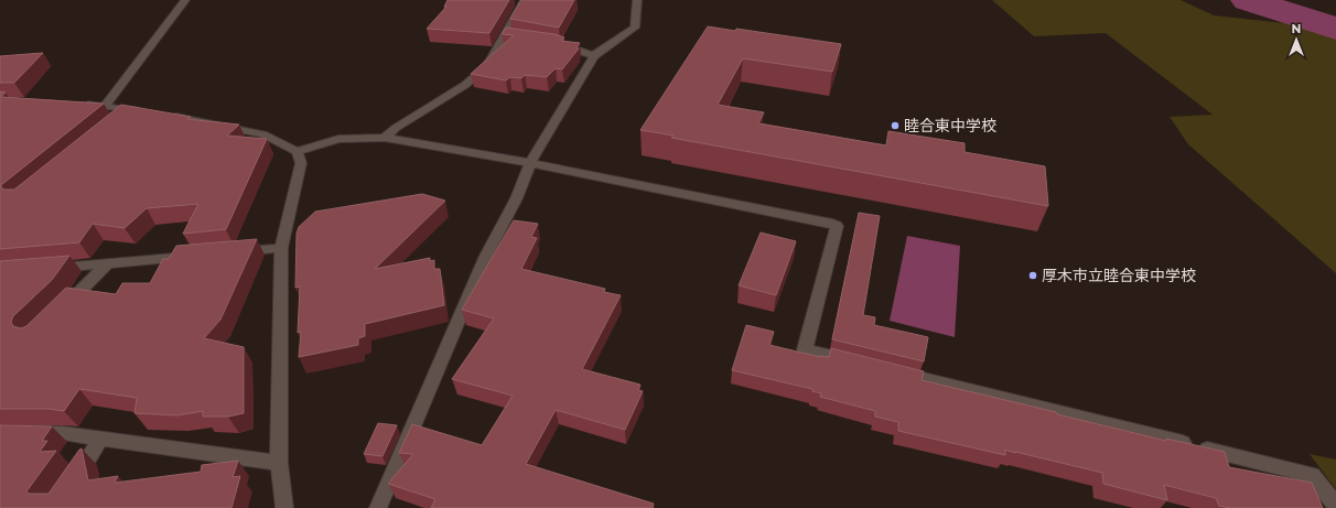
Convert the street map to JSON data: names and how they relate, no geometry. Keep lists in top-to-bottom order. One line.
{"places":["睦合東中学校","厚木市立睦合東中学校"],"north":"top"}
